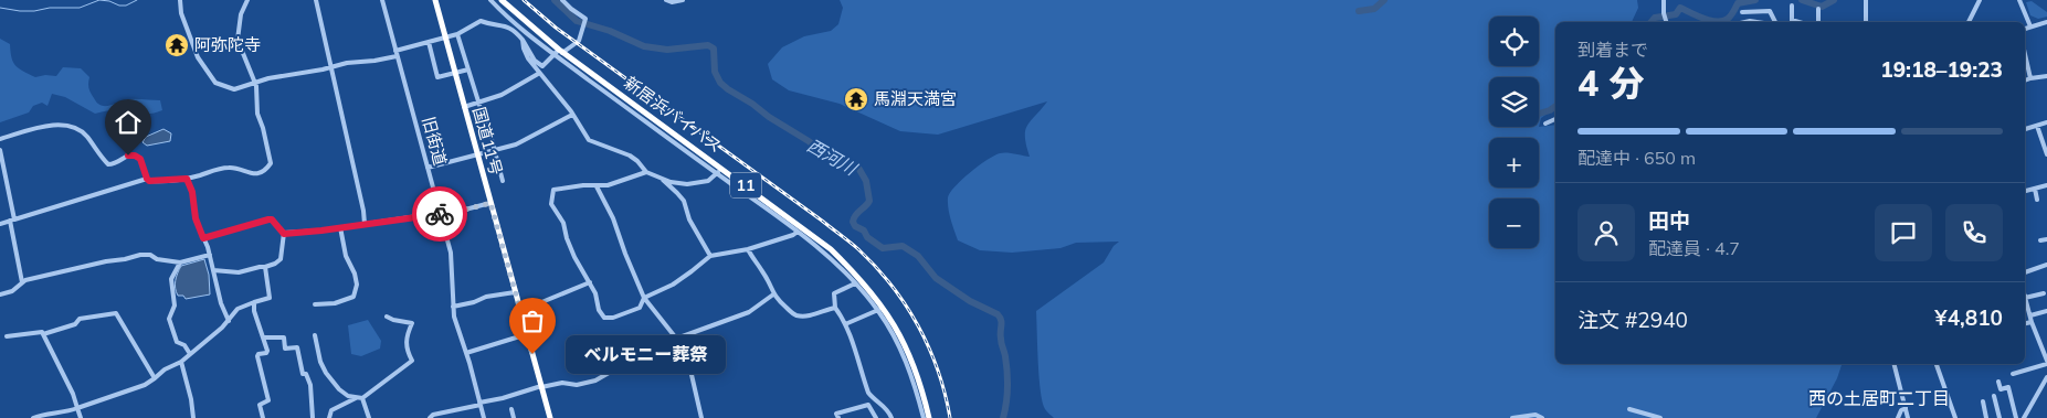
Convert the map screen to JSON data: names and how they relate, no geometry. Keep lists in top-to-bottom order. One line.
{"streets":{"highway":["新居浜バイパス","国道11号","11"],"street":["旧街道"]},"districts":["西の土居町二丁目"],"water":["西河川"],"places":{"temple":["阿弥陀寺","馬淵天満宮"],"other":["ベルモニー葬祭"]},"page":{"map_buttons":["+","−"],"heading":["4 分","到着まで","19:18–19:23"],"panel":["田中","配達員 · 4.7","注文 #2940","¥4,810"],"bar":"配達中 · 650 m","bubble":"ベルモニー葬祭"}}
